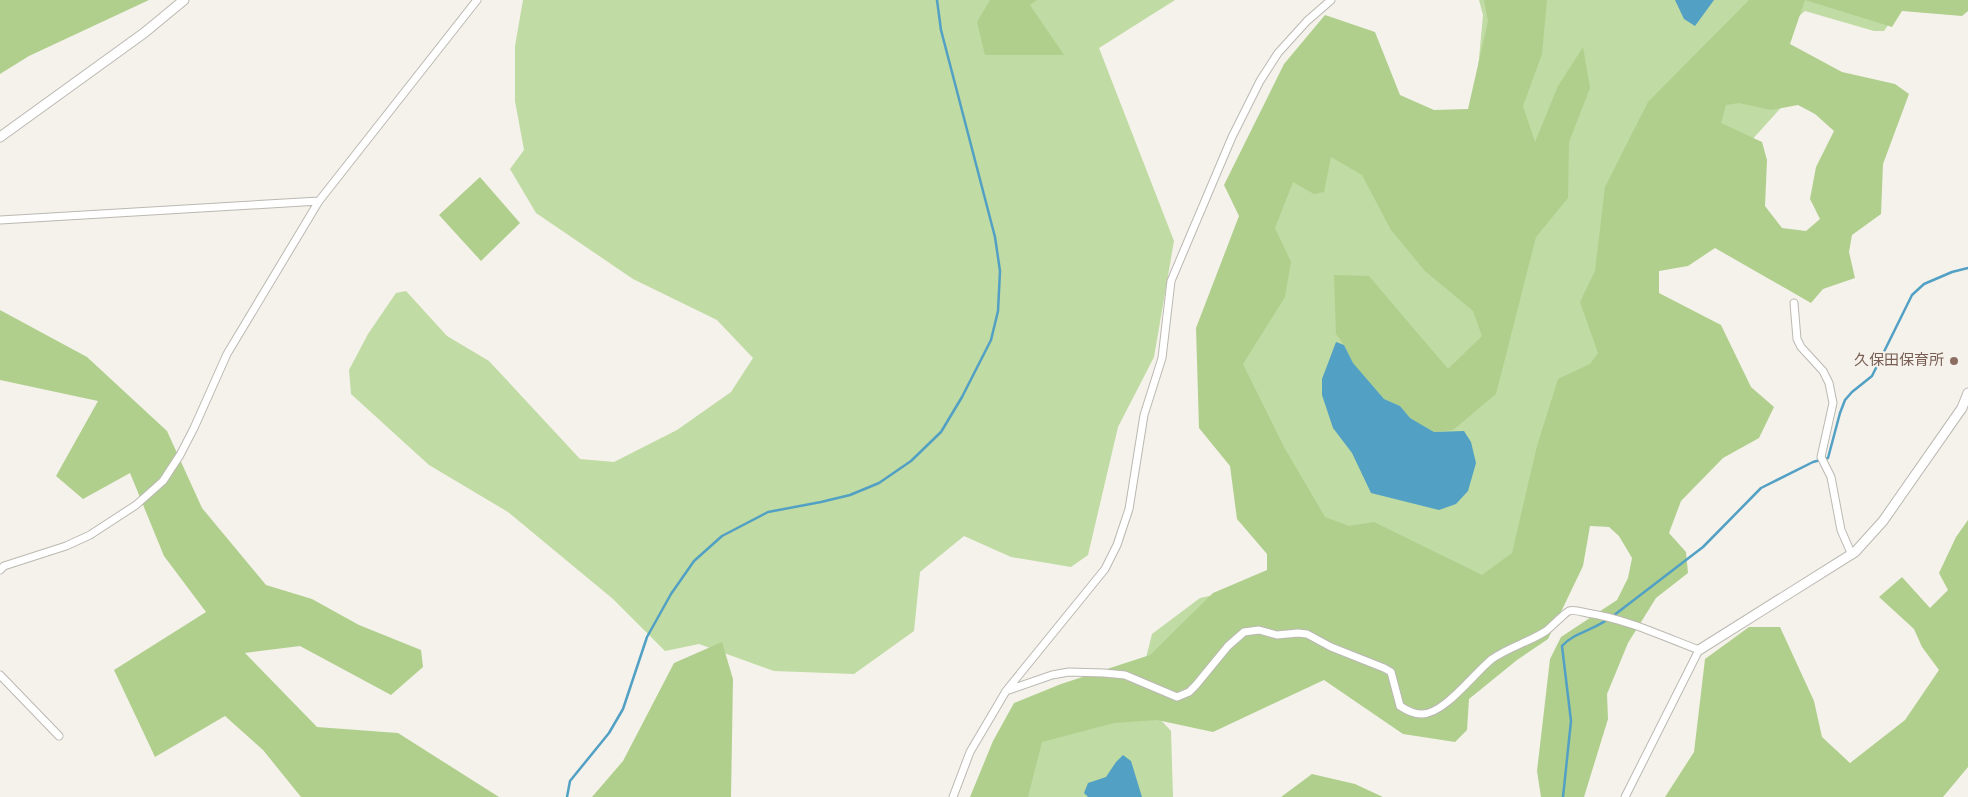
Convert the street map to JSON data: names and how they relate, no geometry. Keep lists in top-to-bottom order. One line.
{"places":["久保田保育所"]}
